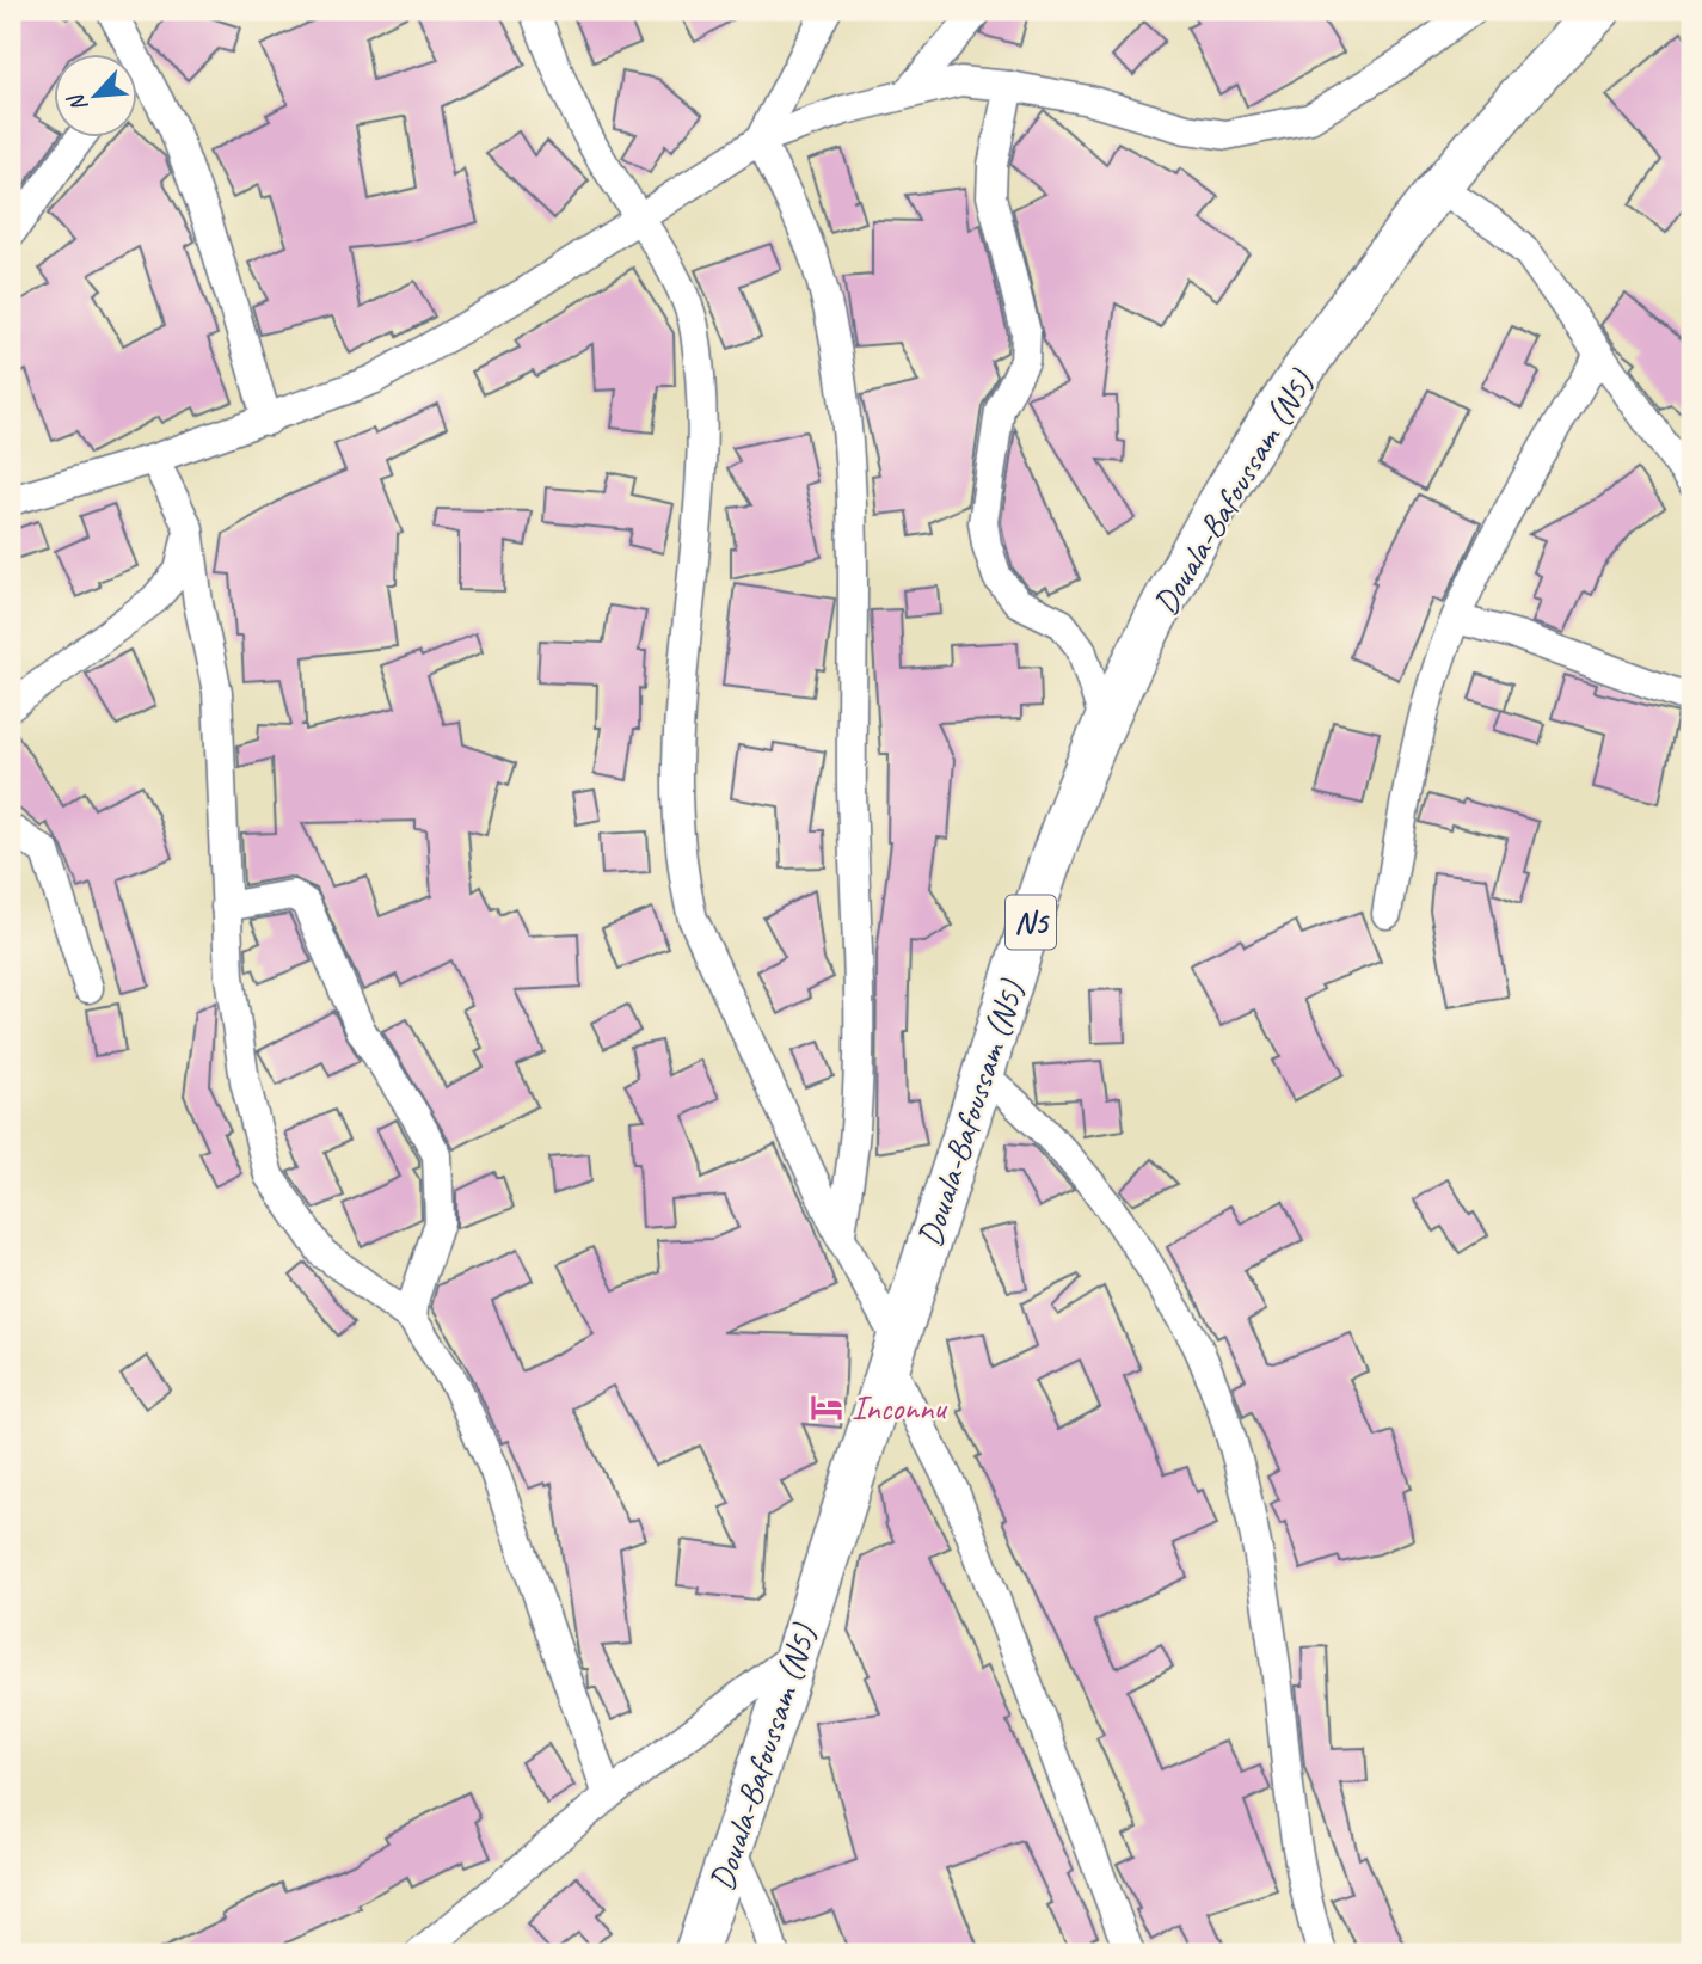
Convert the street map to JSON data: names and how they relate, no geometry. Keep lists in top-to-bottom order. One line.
{"streets":{"highway":["Douala-Bafoussam (N5)","N5"]},"places":{"hotel":["Inconnu"]},"north":"bottom left"}
